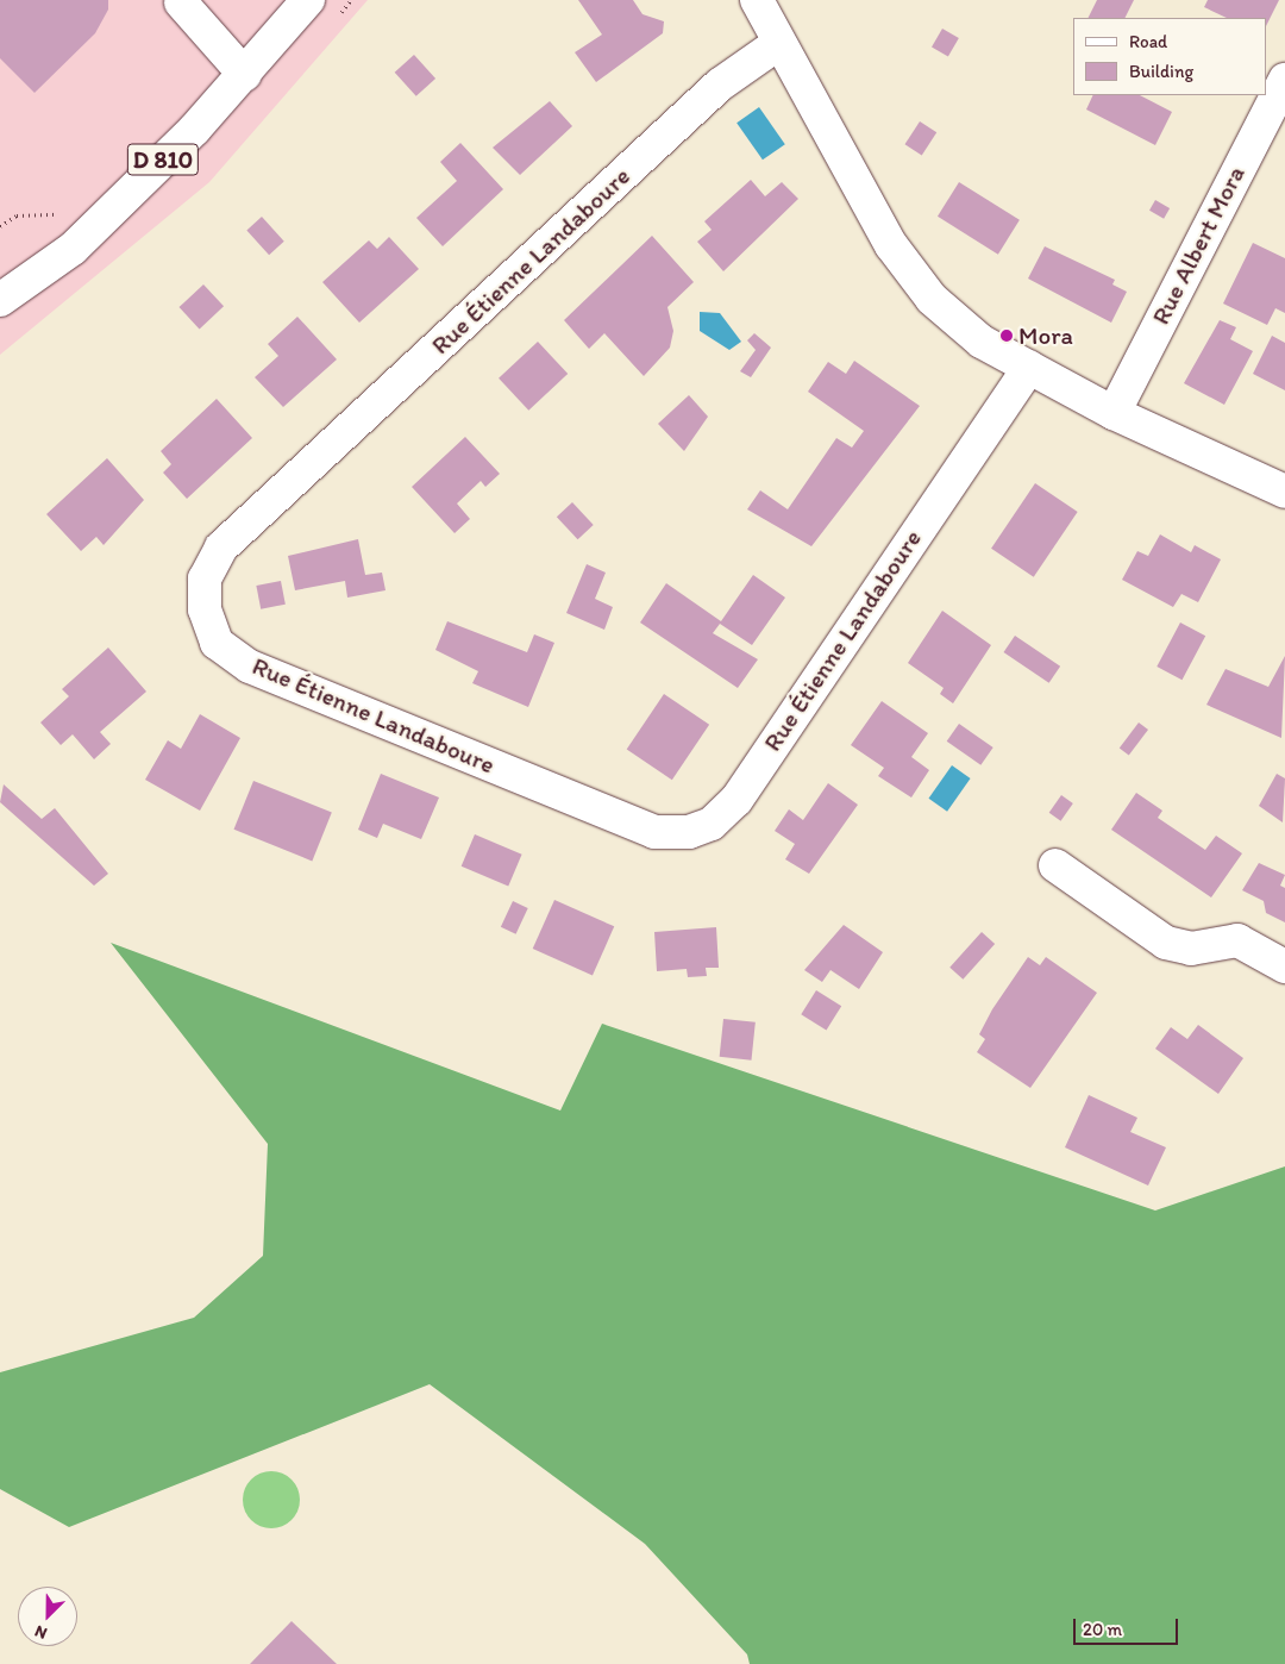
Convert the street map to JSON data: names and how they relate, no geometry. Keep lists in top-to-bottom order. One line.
{"streets":{"street":["D 810","Rue Albert Mora","Rue Étienne Landaboure"]},"places":["Mora"],"legend":["Road","Building"],"scale_bar":"20 m","north":"bottom left"}
